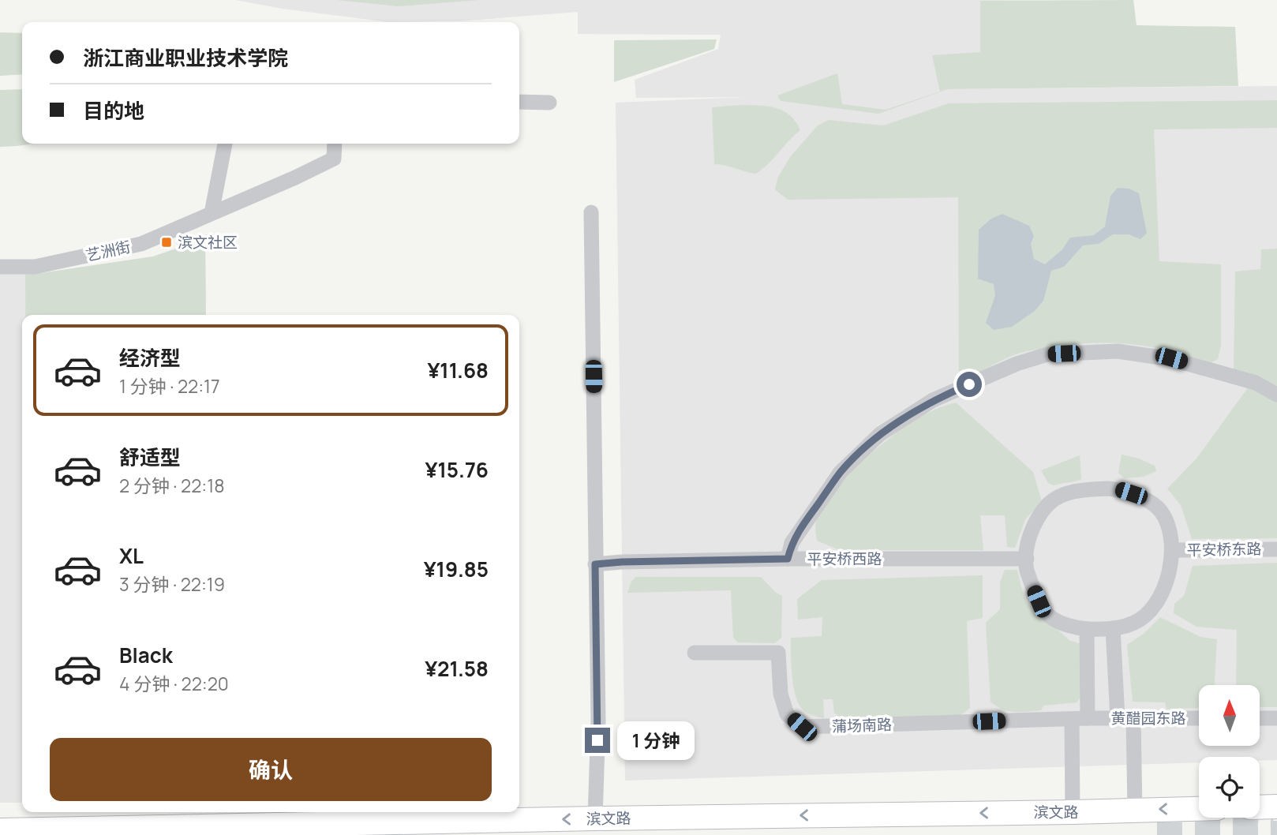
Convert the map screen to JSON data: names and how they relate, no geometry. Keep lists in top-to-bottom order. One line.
{"streets":{"main road":["滨文路"],"street":["艺洲街","平安桥东路","平安桥西路","黄醋园东路","蒲场南路"]},"crossings":[["平安桥东路","平安桥西路"],["黄醋园东路","蒲场南路"]],"one_way":["滨文路"],"places":{"transit":["滨文社区"]},"north":"top","page":{"banner":["浙江商业职业技术学院","目的地"],"list":[{"name":"经济型","note":"1 分钟 · 22:17","value":"¥11.68"},{"name":"舒适型","note":"2 分钟 · 22:18","value":"¥15.76"},{"name":"XL","note":"3 分钟 · 22:19","value":"¥19.85"},{"name":"Black","note":"4 分钟 · 22:20","value":"¥21.58"}],"bubble":"1 分钟","buttons":"确认"}}
